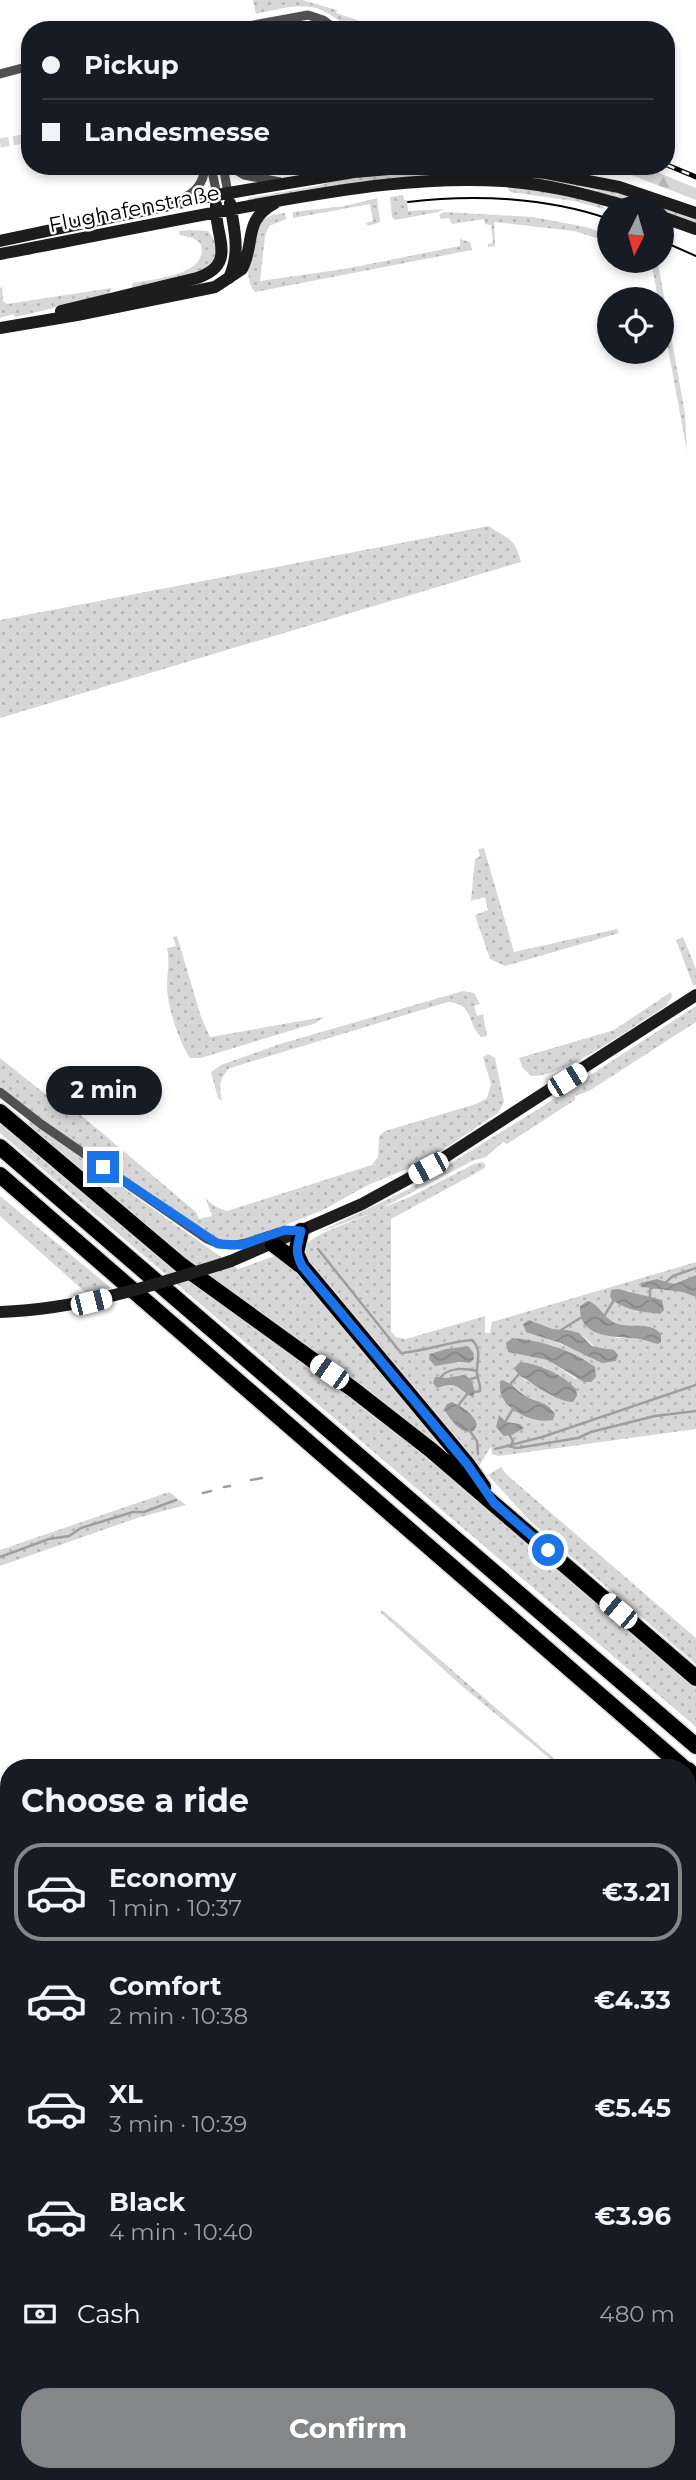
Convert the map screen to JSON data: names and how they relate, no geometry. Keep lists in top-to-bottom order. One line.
{"streets":{"main road":["Flughafenstraße"]},"north":"bottom","page":{"banner":["Pickup","Landesmesse"],"bubble":"2 min","heading":"Choose a ride","list":[{"name":"Economy","note":"1 min · 10:37","value":"€3.21"},{"name":"Comfort","note":"2 min · 10:38","value":"€4.33"},{"name":"XL","note":"3 min · 10:39","value":"€5.45"},{"name":"Black","note":"4 min · 10:40","value":"€3.96"}],"pay":["Cash","480 m"],"buttons":"Confirm"}}
